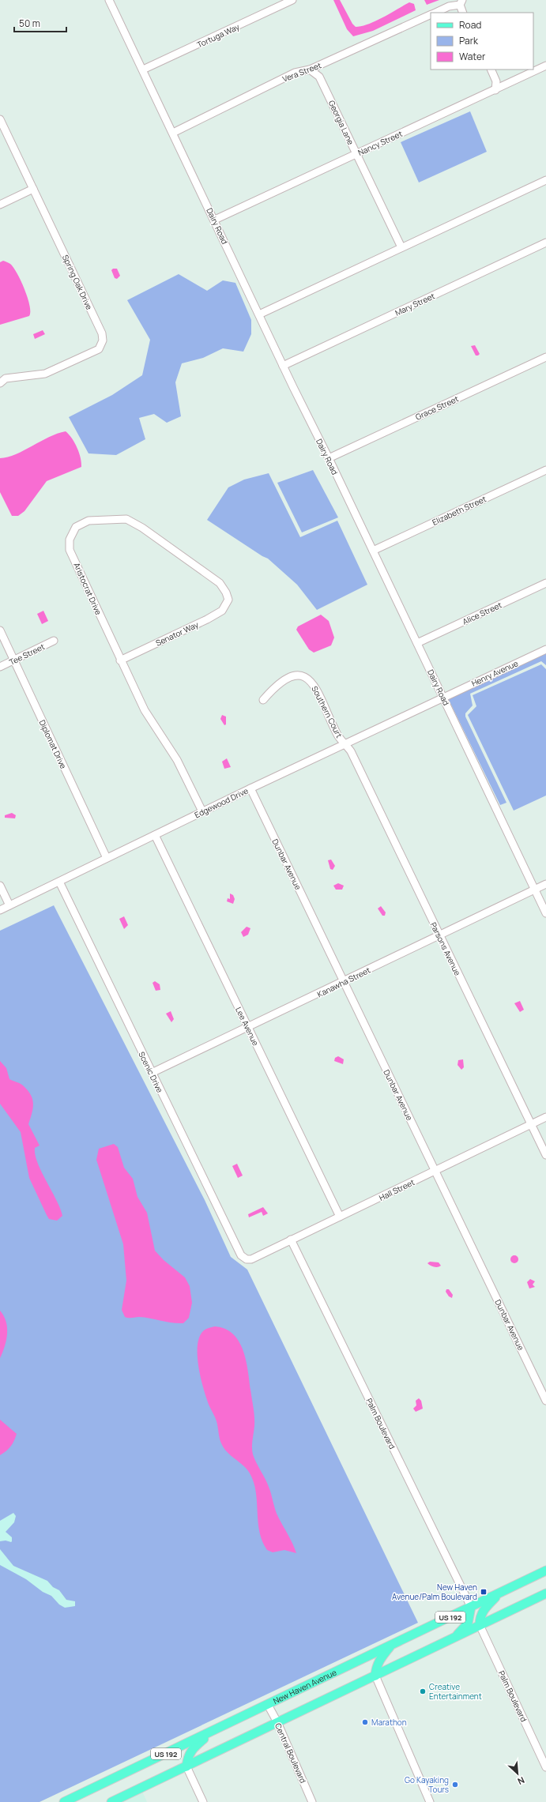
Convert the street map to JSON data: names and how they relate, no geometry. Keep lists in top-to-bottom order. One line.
{"streets":{"main road":["US 192","New Haven Avenue"],"street":["Tortuga Way","Vera Street","Georgia Lane","Nancy Street","Dairy Road","Spring Oak Drive","Mary Street","Grace Street","Elizabeth Street","Aristocrat Drive","Alice Street","Senator Way","Tee Street","Henry Avenue","Southern Court","Diplomat Drive","Edgewood Drive","Dunbar Avenue","Parsons Avenue","Kanawha Street","Lee Avenue","Scenic Drive","Hall Street","Palm Boulevard","Central Boulevard"]},"crossings":[["Tortuga Way","Dairy Road"],["Vera Street","Georgia Lane"],["Vera Street","Dairy Road"],["Georgia Lane","Nancy Street"],["Nancy Street","Dairy Road"],["Dairy Road","Mary Street"],["Dairy Road","Grace Street"],["Dairy Road","Elizabeth Street"],["Dairy Road","Alice Street"],["Dairy Road","Henry Avenue"],["Dairy Road","Edgewood Drive"],["Dairy Road","Kanawha Street"],["Aristocrat Drive","Senator Way"],["Aristocrat Drive","Edgewood Drive"],["Tee Street","Diplomat Drive"],["Henry Avenue","Edgewood Drive"],["Southern Court","Edgewood Drive"],["Southern Court","Parsons Avenue"],["Diplomat Drive","Edgewood Drive"],["Edgewood Drive","Dunbar Avenue"],["Edgewood Drive","Parsons Avenue"],["Edgewood Drive","Lee Avenue"],["Edgewood Drive","Scenic Drive"],["Dunbar Avenue","Kanawha Street"],["Dunbar Avenue","Hall Street"],["Parsons Avenue","Kanawha Street"],["Parsons Avenue","Hall Street"],["Kanawha Street","Lee Avenue"],["Kanawha Street","Scenic Drive"],["Lee Avenue","Hall Street"],["Scenic Drive","Hall Street"],["Hall Street","Palm Boulevard"],["Palm Boulevard","US 192"],["Palm Boulevard","New Haven Avenue"],["US 192","Central Boulevard"],["New Haven Avenue","Central Boulevard"]],"places":{"transit":["New Haven Avenue/Palm Boulevard"],"other":["Creative Entertainment","Marathon","Go Kayaking Tours"]},"legend":["Road","Park","Water"],"scale_bar":"50 m","north":"bottom right"}
